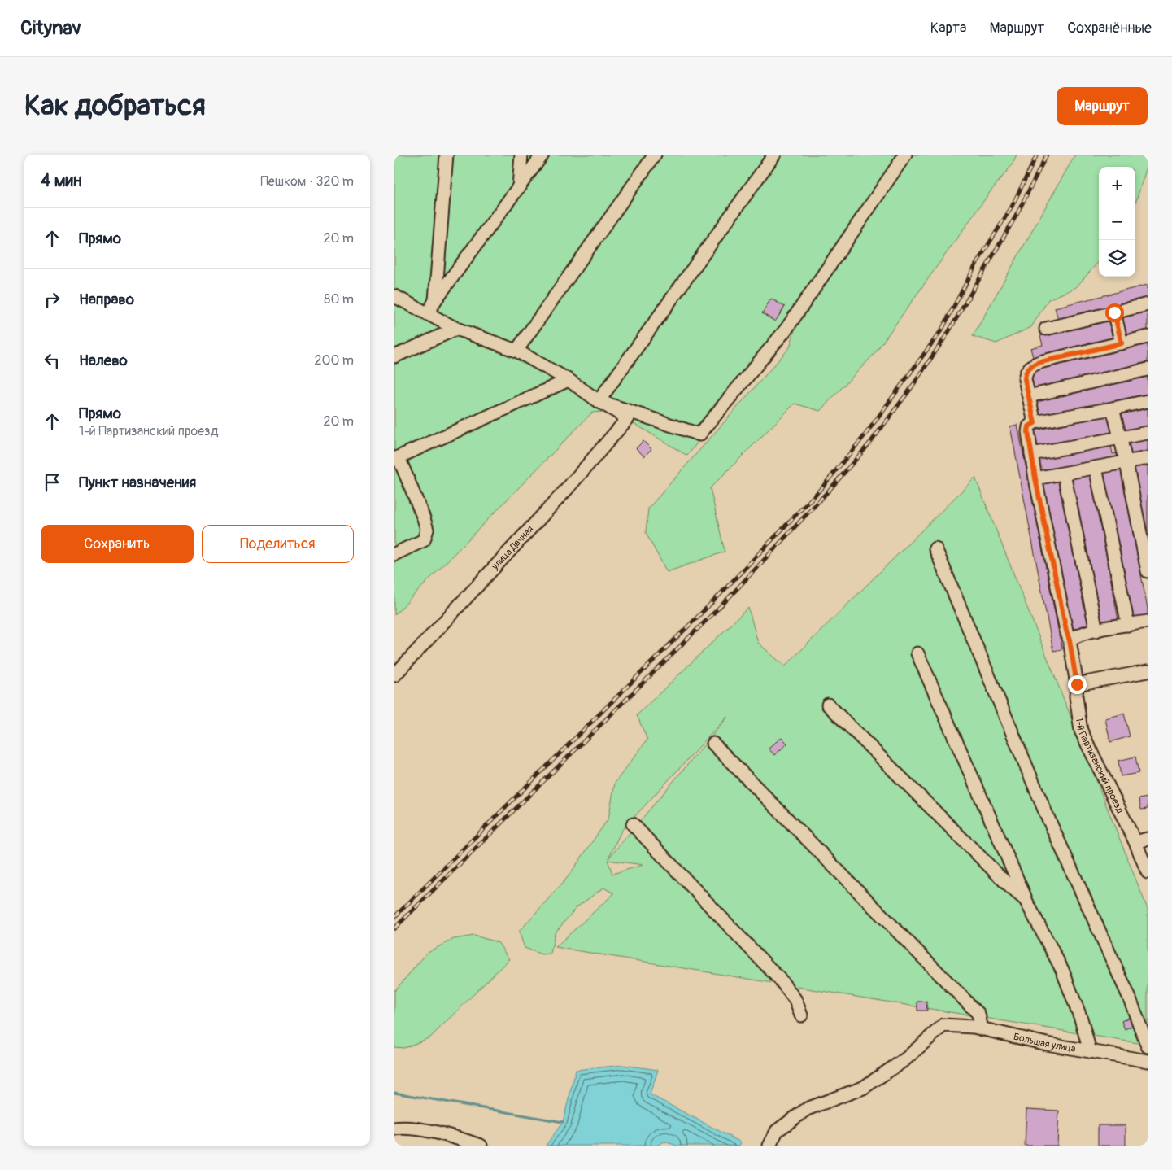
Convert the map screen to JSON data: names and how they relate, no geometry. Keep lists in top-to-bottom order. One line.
{"streets":{"street":["улица Дачная","1-й Партизанский проезд","Большая улица"]},"page":{"header":"Citynav","nav":["Карта","Маршрут","Сохранённые"],"buttons":["Маршрут",["Сохранить","Поделиться"]],"title":"Как добраться","heading":["4 мин","Пешком · 320 m"],"map_buttons":["+","−"],"list":[["Прямо","20 m"],["Направо","80 m"],["Налево","200 m"],["Прямо","1-й Партизанский проезд","20 m"],"Пункт назначения"]}}
